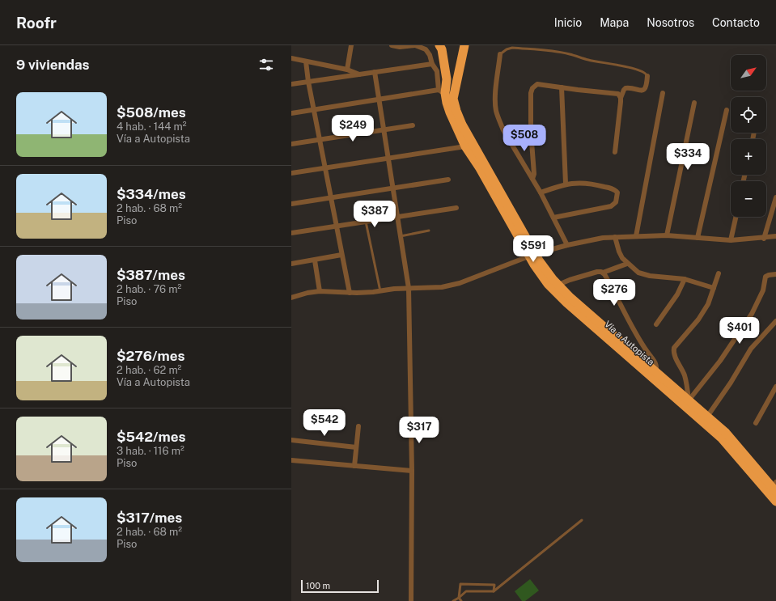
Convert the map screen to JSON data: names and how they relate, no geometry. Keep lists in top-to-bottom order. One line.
{"streets":{"highway":["Vía a Autopista"]},"scale_bar":"100 m","north":"top right","page":{"header":"Roofr","nav":["Inicio","Mapa","Nosotros","Contacto"],"heading":"9 viviendas","map_buttons":["+","−"],"list":[{"name":"$508/mes","note":"4 hab. · 144 m² · Vía a Autopista"},{"name":"$334/mes","note":"2 hab. · 68 m² · Piso"},{"name":"$387/mes","note":"2 hab. · 76 m² · Piso"},{"name":"$276/mes","note":"2 hab. · 62 m² · Vía a Autopista"},{"name":"$542/mes","note":"3 hab. · 116 m² · Piso"},{"name":"$317/mes","note":"2 hab. · 68 m² · Piso"}],"price":["$249","$508","$334","$387","$591","$276","$401","$542","$317"],"scale":"100 m"}}
